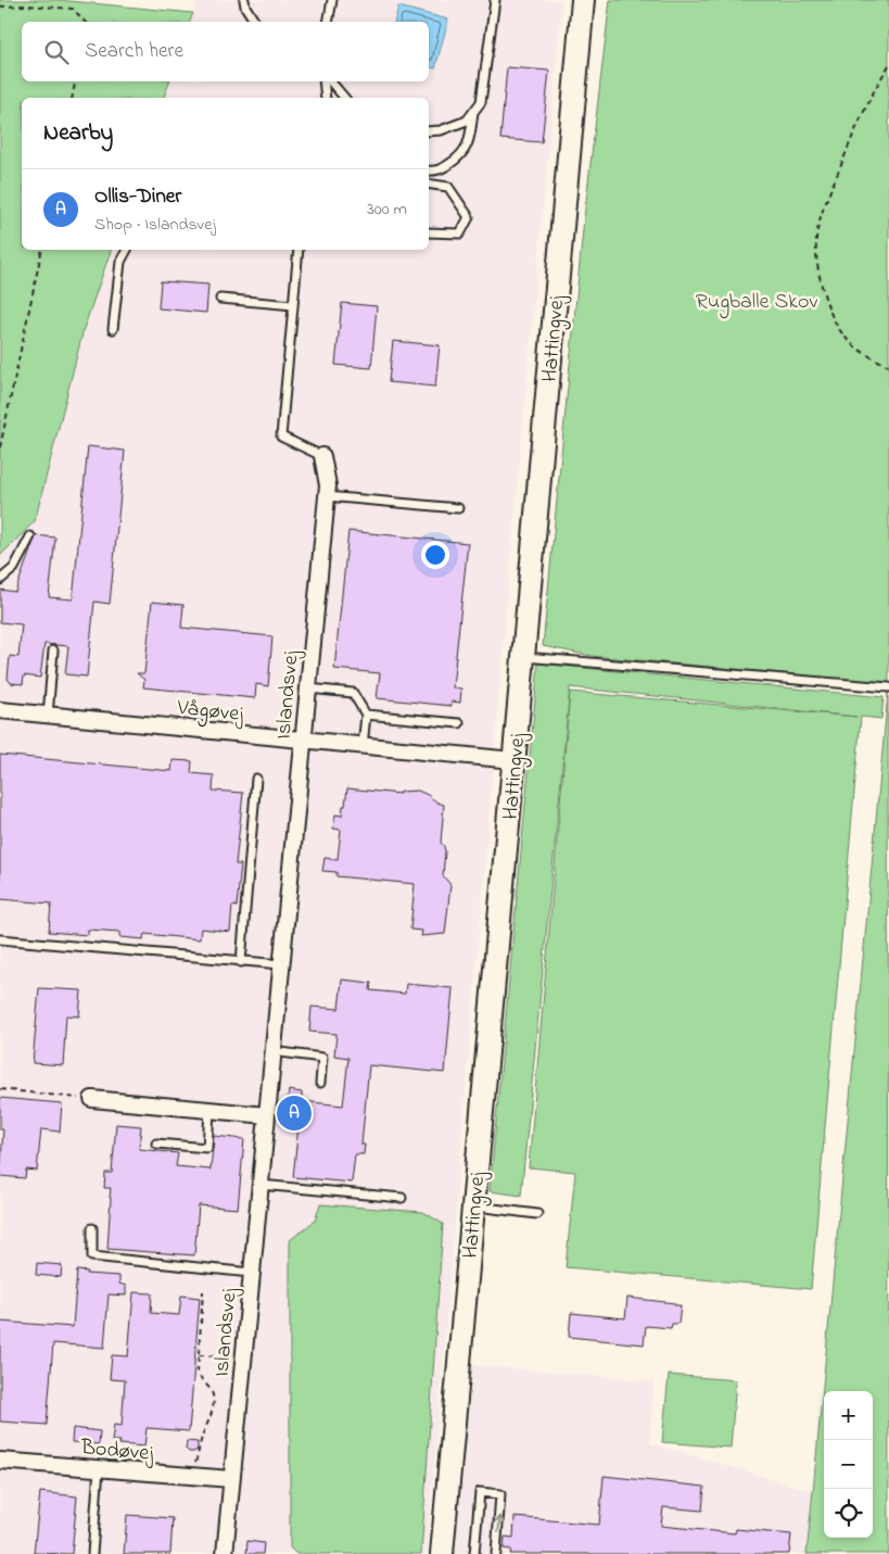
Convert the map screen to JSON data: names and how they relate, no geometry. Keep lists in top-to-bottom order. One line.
{"streets":{"street":["Hattingvej","Islandsvej","Vågøvej","Bodøvej"]},"crossings":[["Hattingvej","Vågøvej"],["Islandsvej","Vågøvej"],["Islandsvej","Bodøvej"]],"parks":["Rugballe Skov"],"page":{"search":"Search here","heading":"Nearby","list":[{"mark":"A","name":"Ollis-Diner","note":"Shop · Islandsvej","value":"300 m"}],"pins":"A","map_buttons":["+","−"]}}
